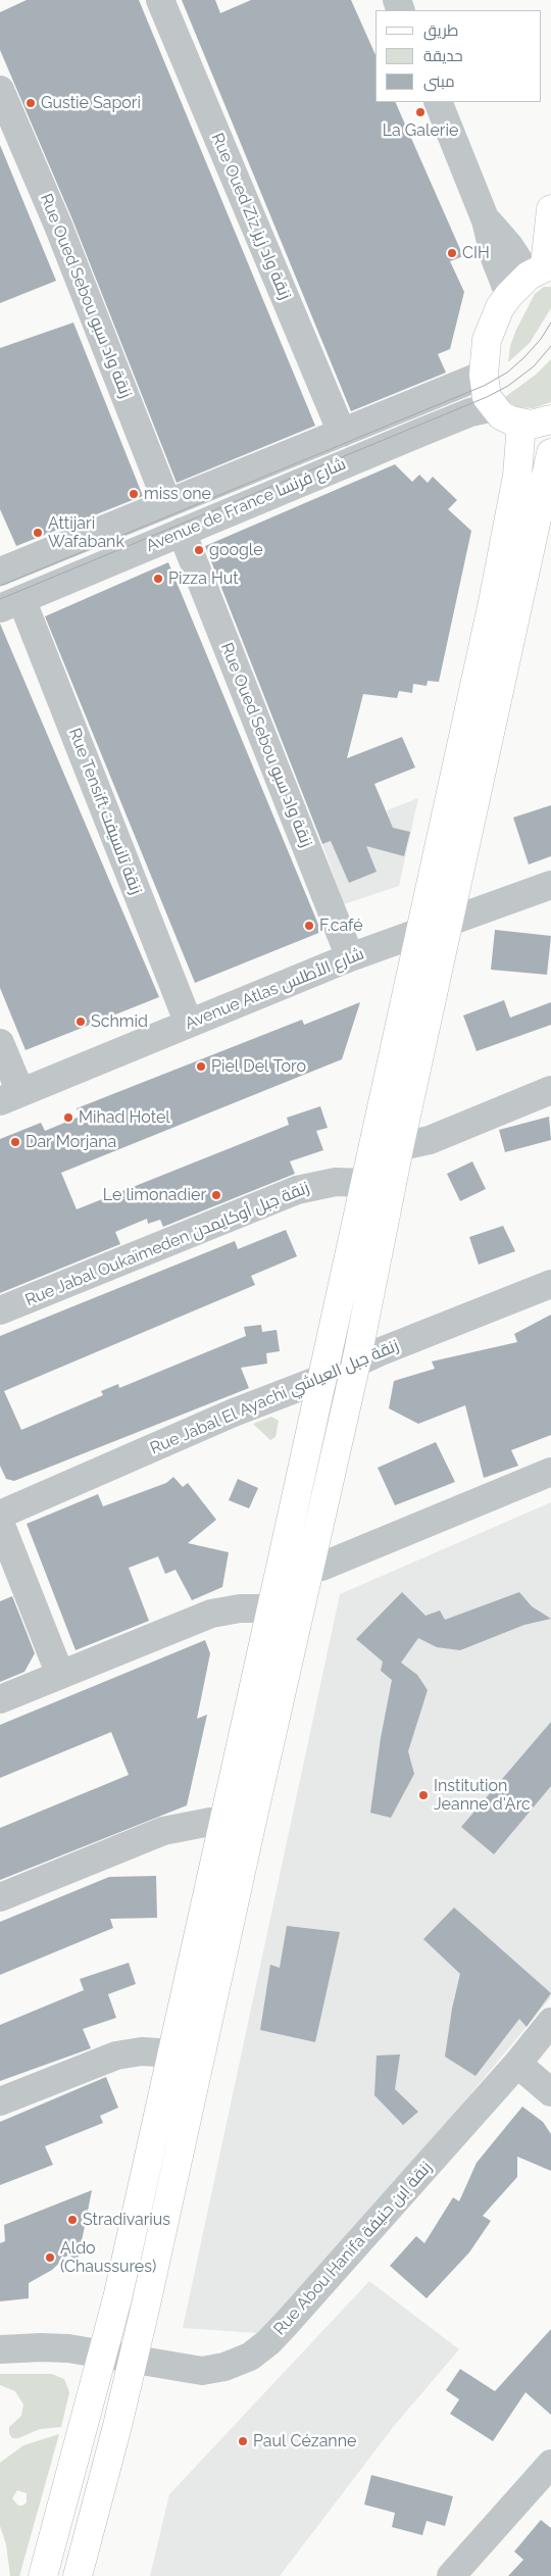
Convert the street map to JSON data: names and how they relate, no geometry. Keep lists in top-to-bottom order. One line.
{"streets":{"street":["Rue Oued Ziz زنقة واد زيز","Rue Oued Sebou زنقة واد سبو","Avenue de France شارع فرنسا","Rue Tensift زنقة تانسيفت","Avenue Atlas شارع الأطلس","Rue Jabal Oukaïmeden زنقة جبل أوكايمدن","Rue Jabal El Ayachi زنقة جبل العياشي","Rue Abou Hanifa زنقة اٍبن حنيفة"]},"crossings":[["Rue Oued Ziz زنقة واد زيز","Avenue de France شارع فرنسا"],["Rue Oued Sebou زنقة واد سبو","Avenue de France شارع فرنسا"],["Rue Oued Sebou زنقة واد سبو","Avenue Atlas شارع الأطلس"],["Avenue de France شارع فرنسا","Rue Tensift زنقة تانسيفت"],["Rue Tensift زنقة تانسيفت","Avenue Atlas شارع الأطلس"]],"places":["Gustie Sapori","La Galerie","CIH","miss one","Attijari Wafabank","google","Pizza Hut","F.café","Schmid","Piel Del Toro","Mihad Hotel","Dar Morjana","Le limonadier","Institution Jeanne d'Arc","Stradivarius","Aldo (Chaussures)","Paul Cézanne"],"legend":["طريق","حديقة","مبنى"]}
